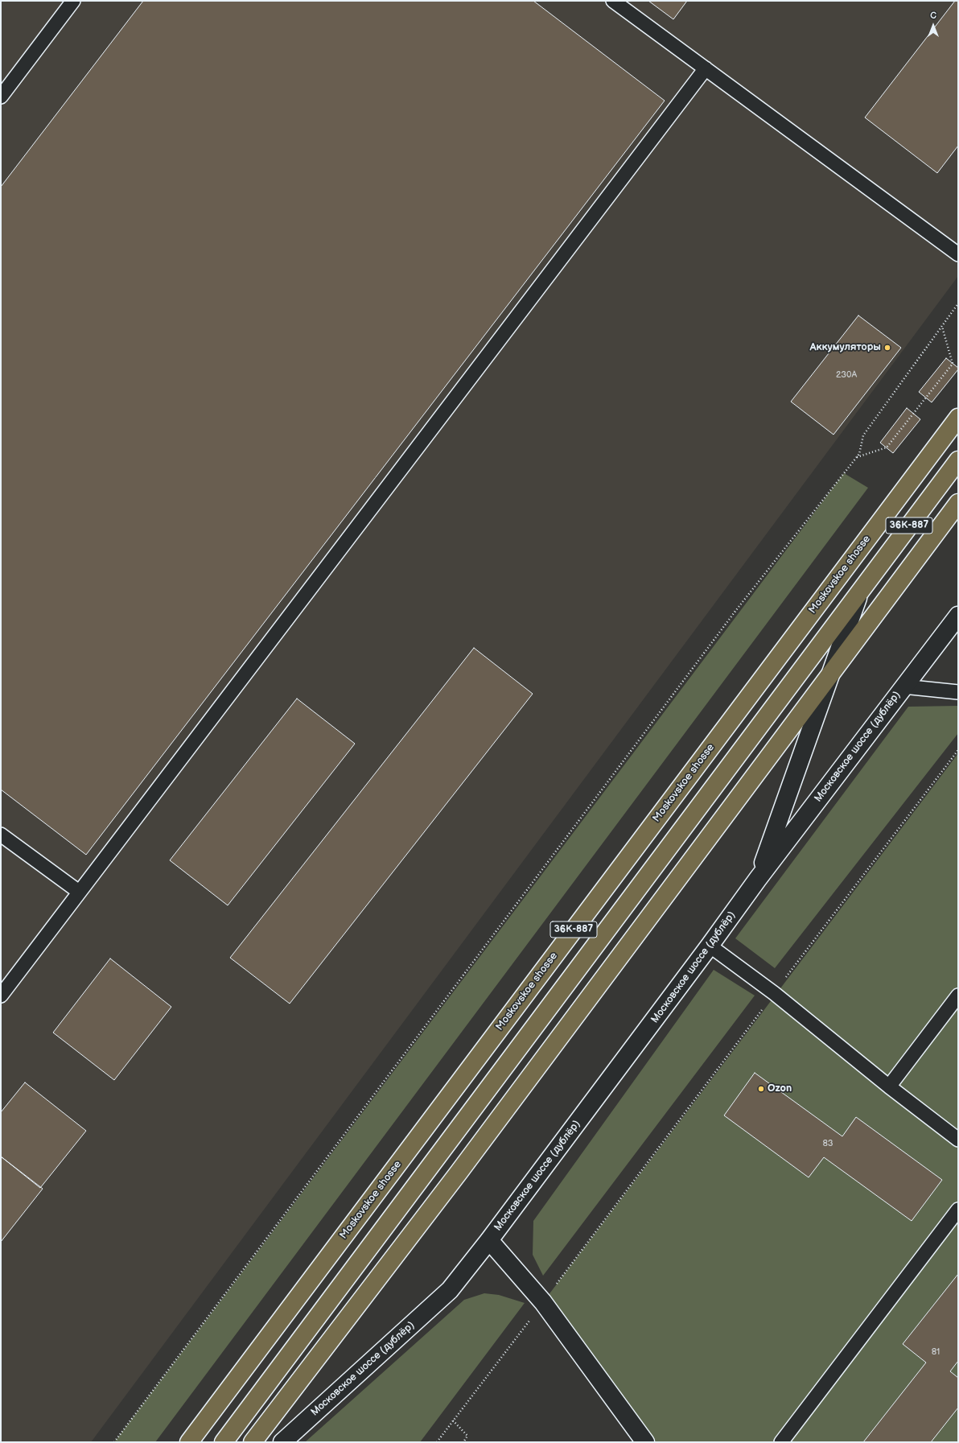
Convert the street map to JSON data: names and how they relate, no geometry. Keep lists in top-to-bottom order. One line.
{"streets":{"main road":["36К-887","Moskovskoe shosse"],"street":["Московское шоссе (дублёр)"]},"crossings":[["36К-887","Московское шоссе (дублёр)"]],"places":["Аккумуляторы","Ozon"],"house_numbers":["230A","83","81"],"north":"top"}
